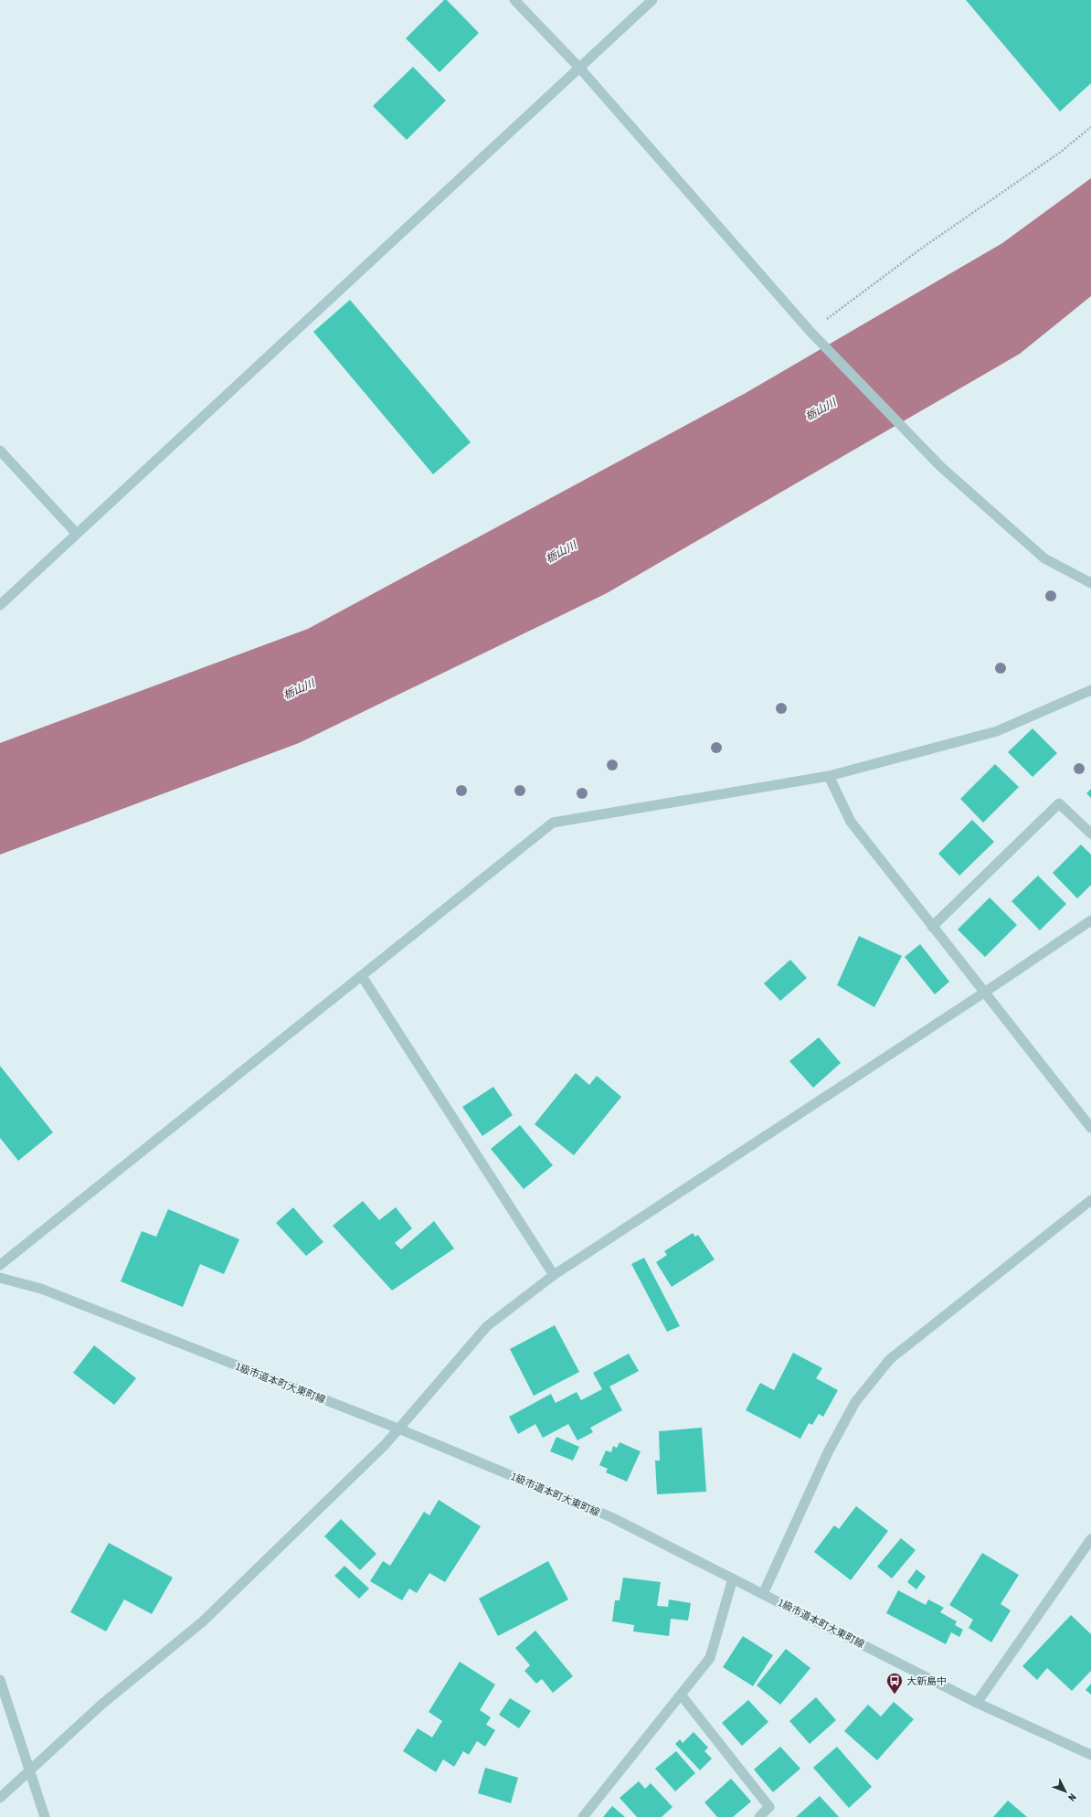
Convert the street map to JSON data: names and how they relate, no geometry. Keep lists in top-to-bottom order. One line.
{"streets":{"street":["1級市道本町大東町線"]},"water":["栃山川"],"places":{"bus stop":["大新島中"]},"north":"bottom right"}
